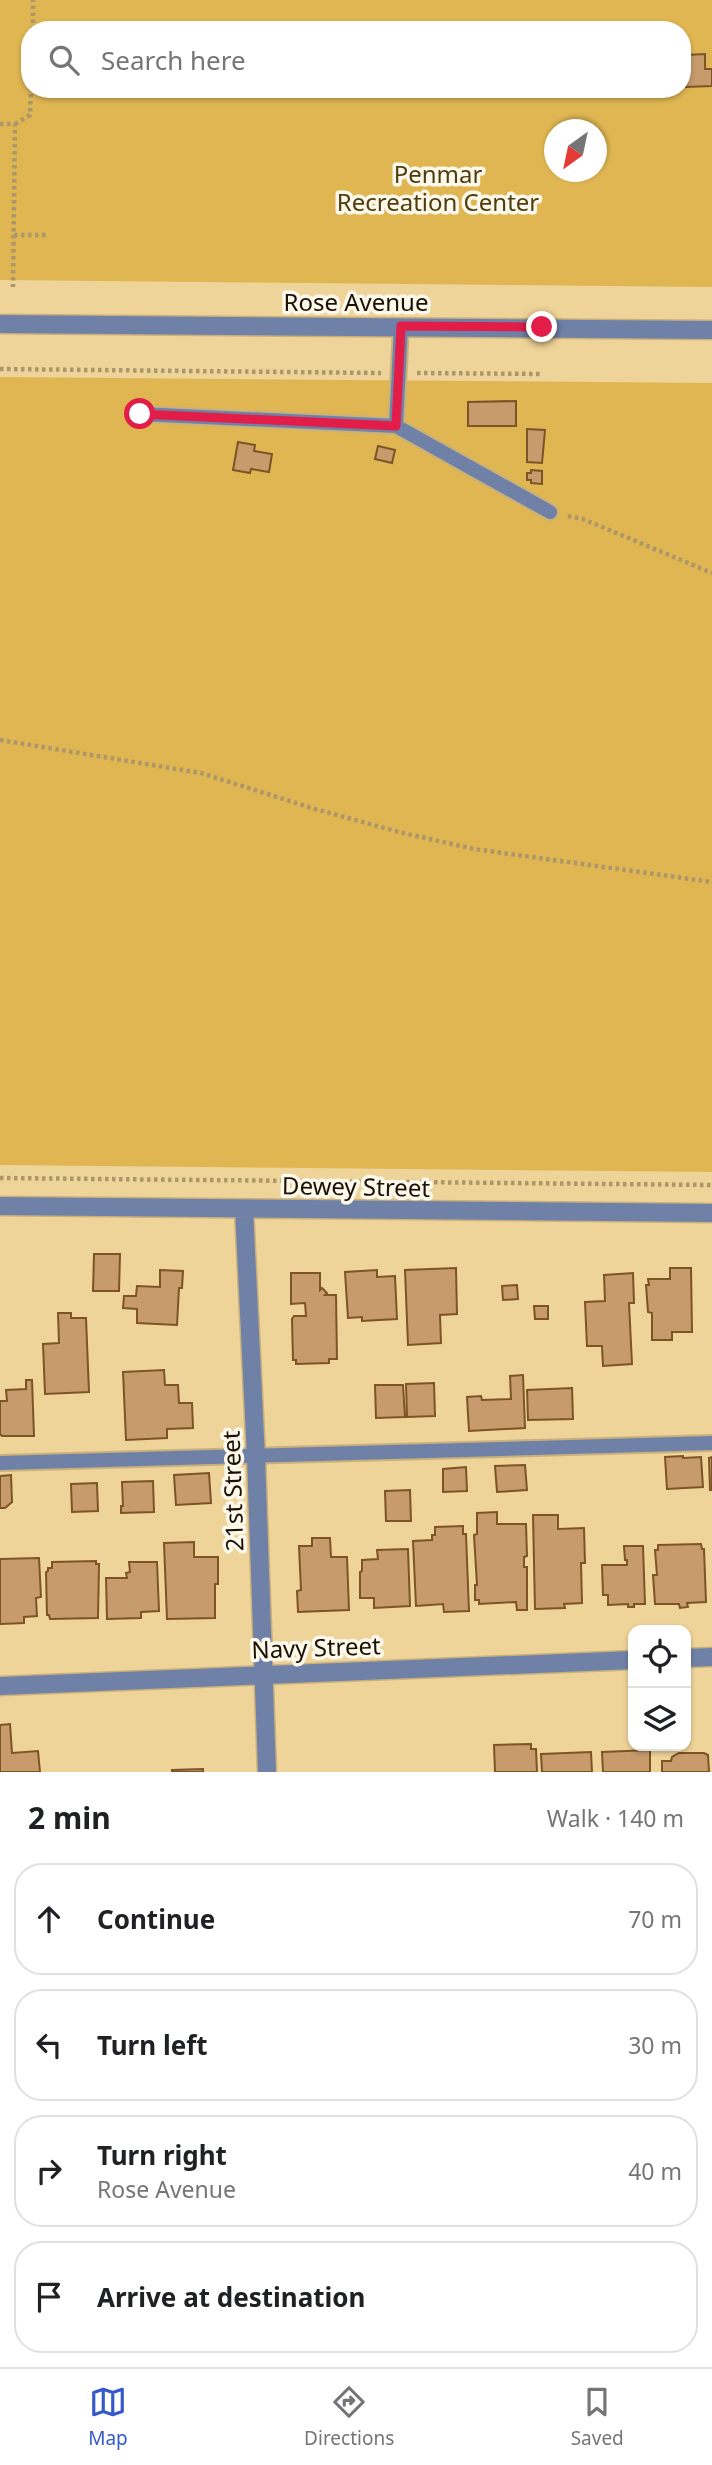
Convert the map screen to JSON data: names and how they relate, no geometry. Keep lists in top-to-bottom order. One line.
{"streets":{"street":["Rose Avenue","Dewey Street","21st Street","Navy Street"]},"crossings":[["Dewey Street","21st Street"],["21st Street","Navy Street"]],"parks":["Penmar Recreation Center"],"north":"bottom left","page":{"search":"Search here","heading":["2 min","Walk · 140 m"],"list":[["Continue","70 m"],["Turn left","30 m"],["Turn right","Rose Avenue","40 m"],"Arrive at destination"],"nav":["Map","Directions","Saved"]}}
